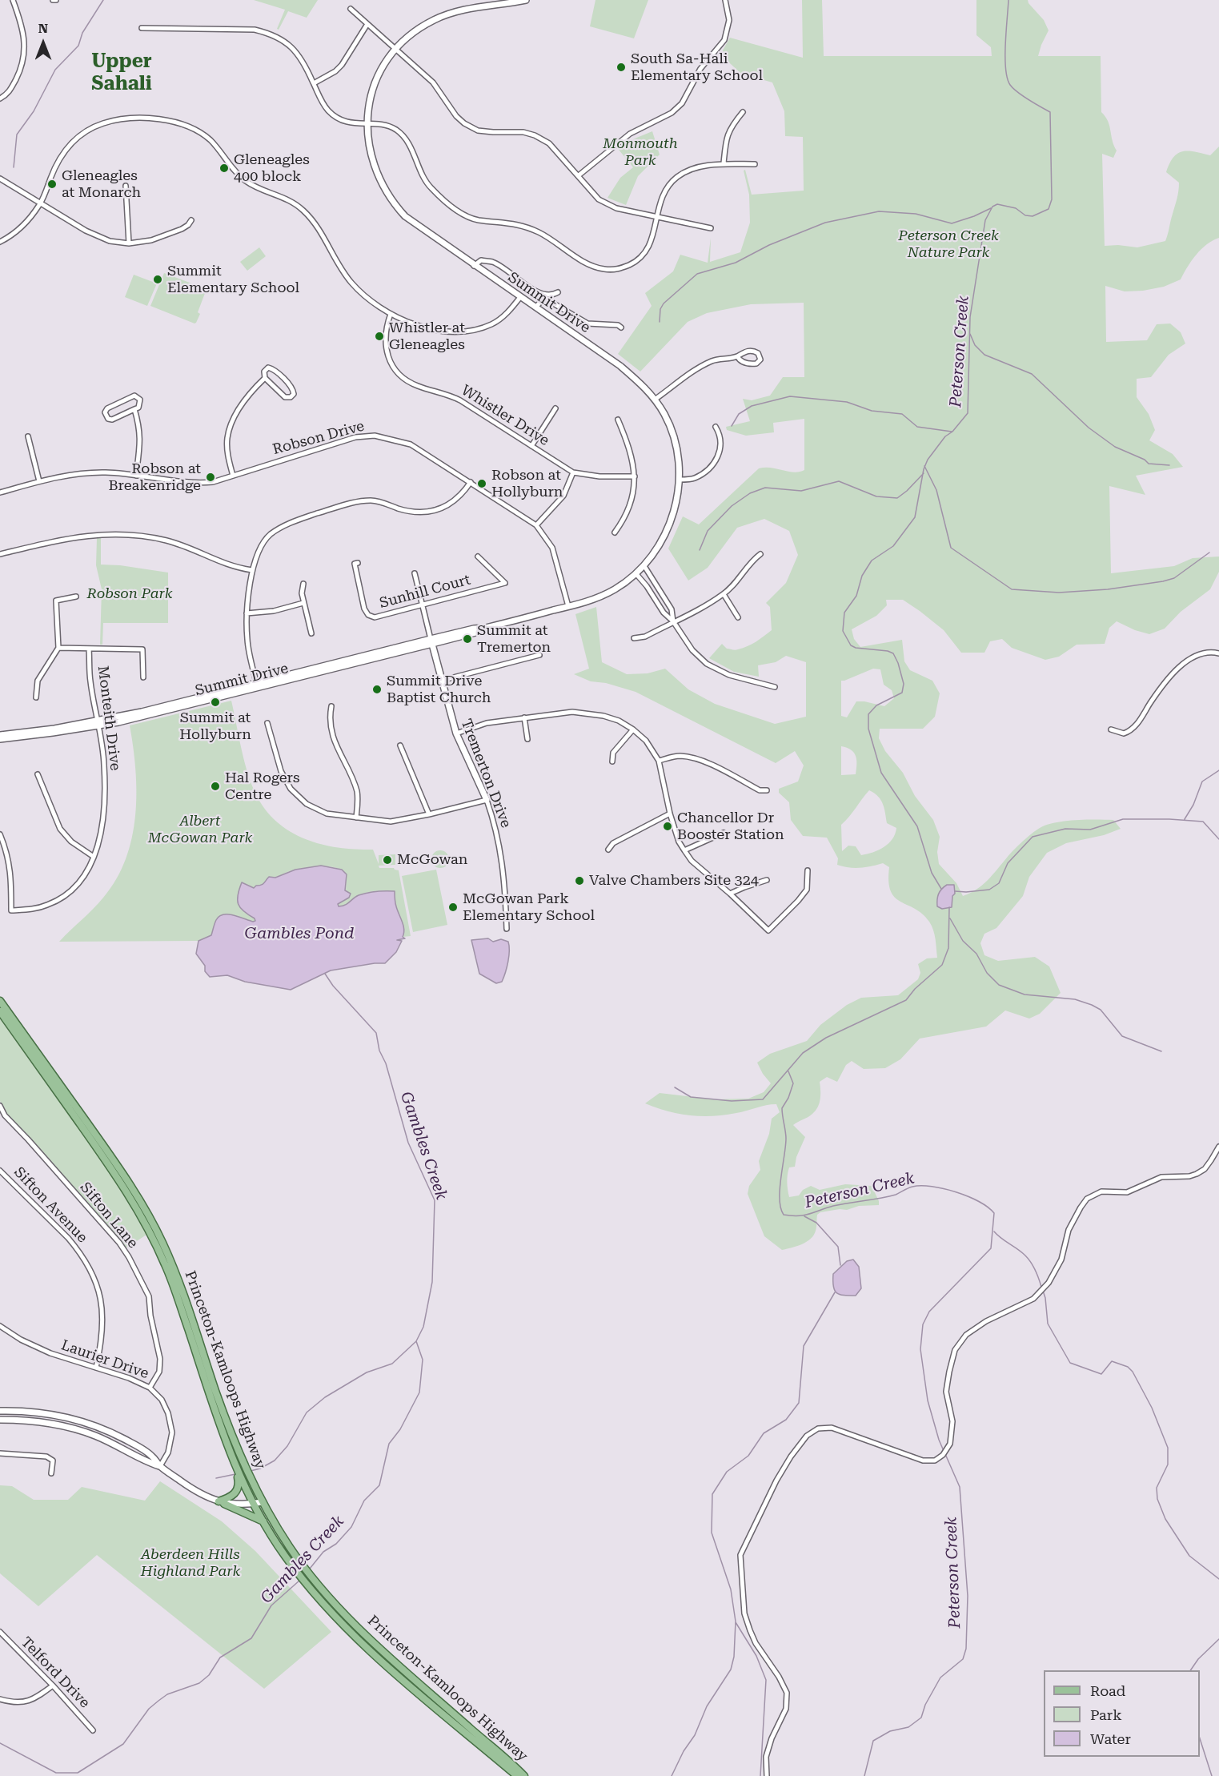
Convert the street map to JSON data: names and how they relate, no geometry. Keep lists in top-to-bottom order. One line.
{"streets":{"main road":["Summit Drive","Tremerton Drive","Princeton-Kamloops Highway"],"street":["Whistler Drive","Robson Drive","Sunhill Court","Monteith Drive","Sifton Avenue","Sifton Lane","Laurier Drive","Telford Drive"]},"crossings":[["Summit Drive","Robson Drive"],["Summit Drive","Monteith Drive"],["Summit Drive","Tremerton Drive"],["Sunhill Court","Tremerton Drive"],["Sifton Avenue","Laurier Drive"],["Sifton Lane","Laurier Drive"]],"districts":["Upper Sahali"],"water":["Peterson Creek","Gambles Pond","Gambles Creek"],"parks":["Monmouth Park","Peterson Creek Nature Park","Robson Park","Albert McGowan Park","Aberdeen Hills Highland Park"],"places":["South Sa-Hali Elementary School","Gleneagles 400 block","Gleneagles at Monarch","Summit Elementary School","Whistler at Gleneagles","Robson at Breakenridge","Robson at Hollyburn","Summit at Tremerton","Summit Drive Baptist Church","Summit at Hollyburn","Hal Rogers Centre","Chancellor Dr Booster Station","McGowan","Valve Chambers Site 324","McGowan Park Elementary School"],"legend":["Road","Park","Water"],"north":"top"}
